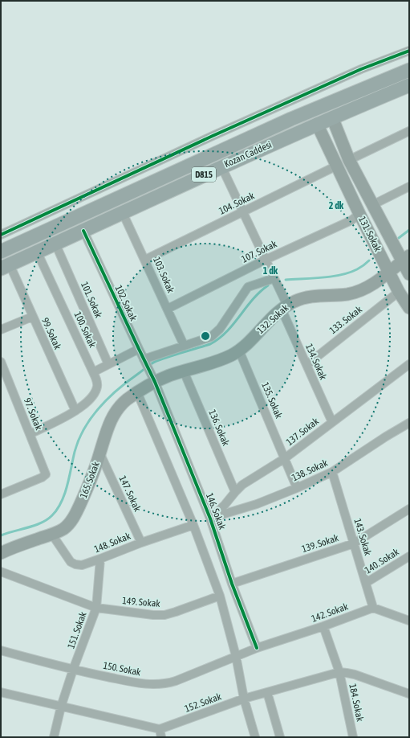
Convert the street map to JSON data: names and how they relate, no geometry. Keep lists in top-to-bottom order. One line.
{"streets":{"highway":["Kozan Caddesi","D815"],"main road":["131. Sokak","132. Sokak","165. Sokak"],"street":["104. Sokak","107. Sokak","103. Sokak","101. Sokak","102. Sokak","133. Sokak","100. Sokak","99. Sokak","134. Sokak","135. Sokak","97. Sokak","136. Sokak","137. Sokak","138. Sokak","147. Sokak","146. Sokak","143. Sokak","148. Sokak","139. Sokak","140. Sokak","149. Sokak","142. Sokak","151. Sokak","150. Sokak","152. Sokak","184. Sokak"]},"crossings":[["Kozan Caddesi","131. Sokak"],["Kozan Caddesi","103. Sokak"],["Kozan Caddesi","101. Sokak"],["Kozan Caddesi","102. Sokak"],["Kozan Caddesi","100. Sokak"],["Kozan Caddesi","99. Sokak"],["Kozan Caddesi","134. Sokak"],["104. Sokak","131. Sokak"],["104. Sokak","103. Sokak"],["104. Sokak","134. Sokak"],["131. Sokak","107. Sokak"],["131. Sokak","132. Sokak"],["131. Sokak","133. Sokak"],["107. Sokak","103. Sokak"],["107. Sokak","134. Sokak"],["102. Sokak","132. Sokak"],["102. Sokak","165. Sokak"],["102. Sokak","146. Sokak"],["132. Sokak","134. Sokak"],["132. Sokak","135. Sokak"],["132. Sokak","136. Sokak"],["132. Sokak","165. Sokak"],["132. Sokak","146. Sokak"],["133. Sokak","134. Sokak"],["100. Sokak","99. Sokak"],["100. Sokak","97. Sokak"],["134. Sokak","137. Sokak"],["135. Sokak","137. Sokak"],["135. Sokak","138. Sokak"],["136. Sokak","137. Sokak"],["137. Sokak","138. Sokak"],["137. Sokak","146. Sokak"],["138. Sokak","146. Sokak"],["138. Sokak","143. Sokak"],["165. Sokak","147. Sokak"],["165. Sokak","146. Sokak"],["165. Sokak","148. Sokak"],["147. Sokak","148. Sokak"],["146. Sokak","139. Sokak"],["146. Sokak","142. Sokak"],["143. Sokak","139. Sokak"],["143. Sokak","140. Sokak"],["143. Sokak","142. Sokak"],["148. Sokak","151. Sokak"],["149. Sokak","151. Sokak"],["142. Sokak","150. Sokak"],["142. Sokak","184. Sokak"],["151. Sokak","150. Sokak"],["151. Sokak","152. Sokak"],["152. Sokak","184. Sokak"]],"rings":["2 dk","1 dk"]}
